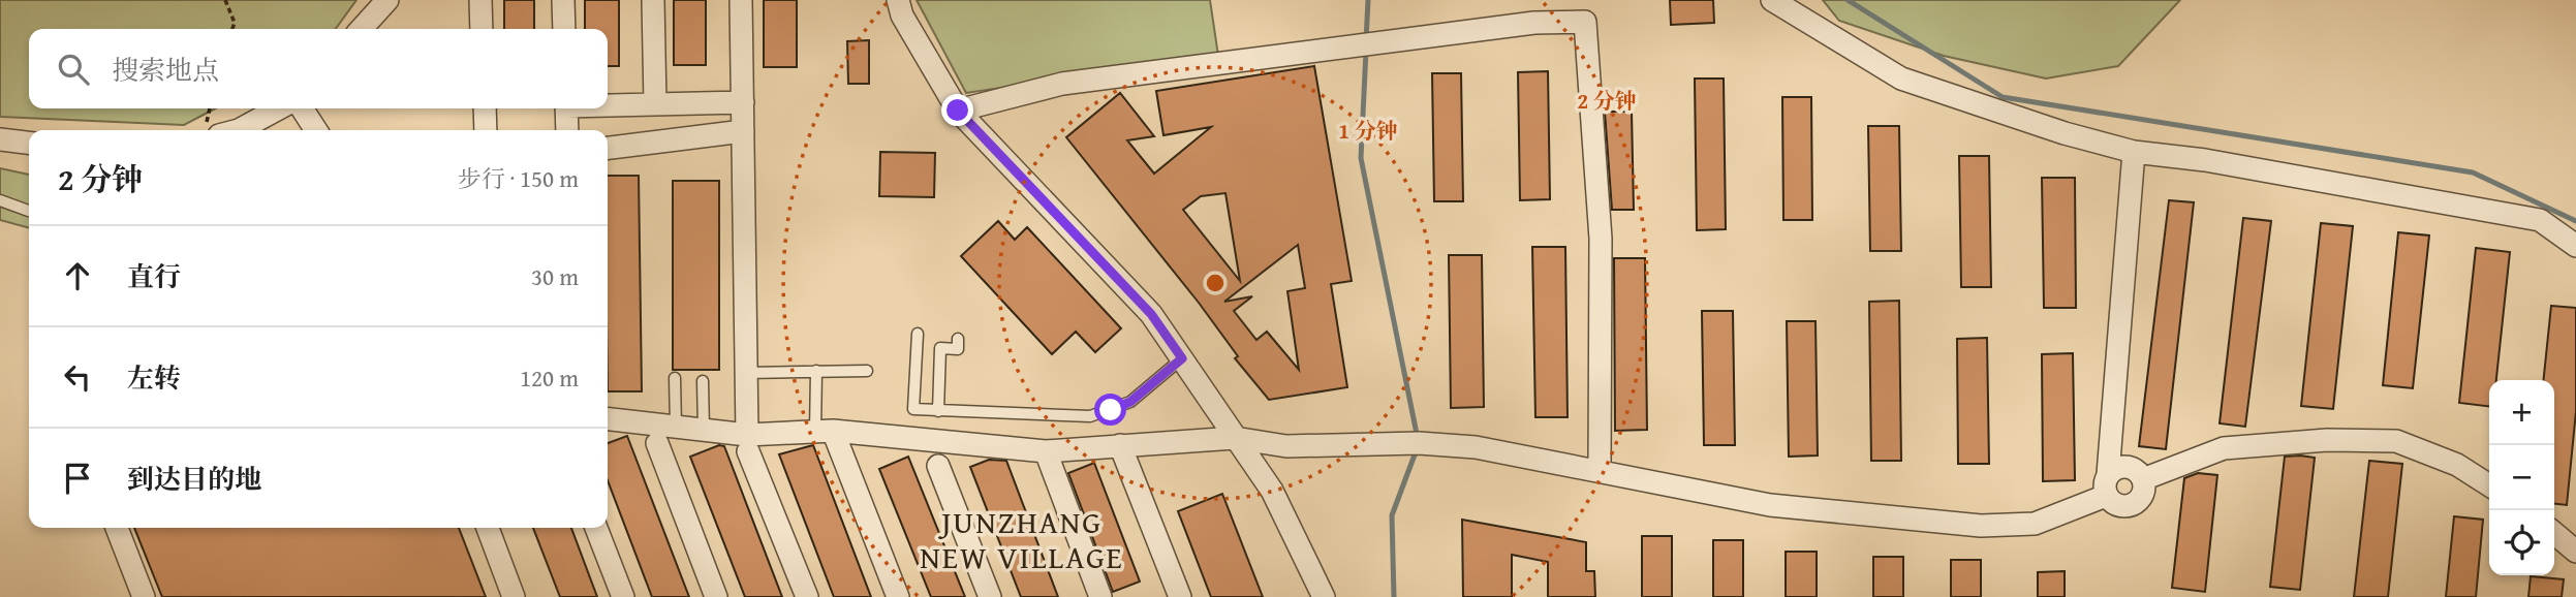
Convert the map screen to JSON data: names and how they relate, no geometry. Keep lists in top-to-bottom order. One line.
{"districts":["JUNZHANG NEW VILLAGE"],"page":{"search":"搜索地点","heading":["2 分钟","步行 · 150 m"],"list":[["直行","30 m"],["左转","120 m"],"到达目的地"],"map_buttons":["+","−"]},"rings":["2 分钟","1 分钟"]}
